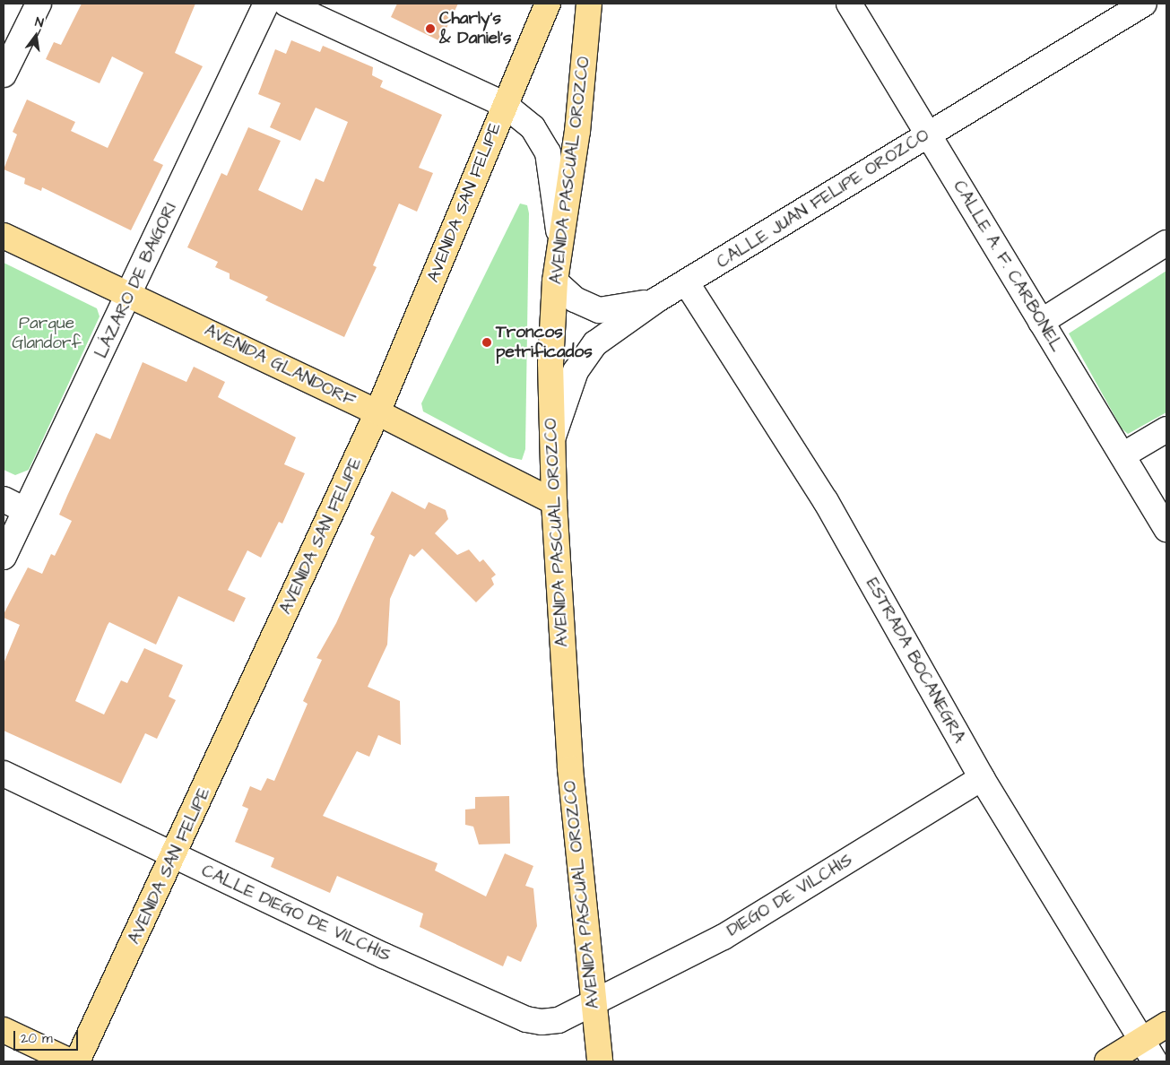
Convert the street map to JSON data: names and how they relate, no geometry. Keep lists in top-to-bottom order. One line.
{"streets":{"main road":["AVENIDA PASCUAL OROZCO","AVENIDA SAN FELIPE","AVENIDA GLANDORF"],"street":["CALLE JUAN FELIPE OROZCO","CALLE A. F. CARBONEL","LÁZARO DE BAIGORI","ESTRADA BOCANEGRA","DIEGO DE VILCHIS","CALLE DIEGO DE VILCHIS"]},"crossings":[["AVENIDA PASCUAL OROZCO","CALLE JUAN FELIPE OROZCO"],["AVENIDA PASCUAL OROZCO","AVENIDA GLANDORF"],["AVENIDA PASCUAL OROZCO","DIEGO DE VILCHIS"],["AVENIDA PASCUAL OROZCO","CALLE DIEGO DE VILCHIS"],["CALLE JUAN FELIPE OROZCO","CALLE A. F. CARBONEL"],["CALLE JUAN FELIPE OROZCO","ESTRADA BOCANEGRA"],["AVENIDA SAN FELIPE","AVENIDA GLANDORF"],["AVENIDA SAN FELIPE","CALLE DIEGO DE VILCHIS"],["LÁZARO DE BAIGORI","AVENIDA GLANDORF"],["ESTRADA BOCANEGRA","DIEGO DE VILCHIS"],["DIEGO DE VILCHIS","CALLE DIEGO DE VILCHIS"]],"parks":["Parque Glandorf"],"places":["Charly's & Daniel's","Troncos petrificados"],"scale_bar":"20 m","north":"top"}
